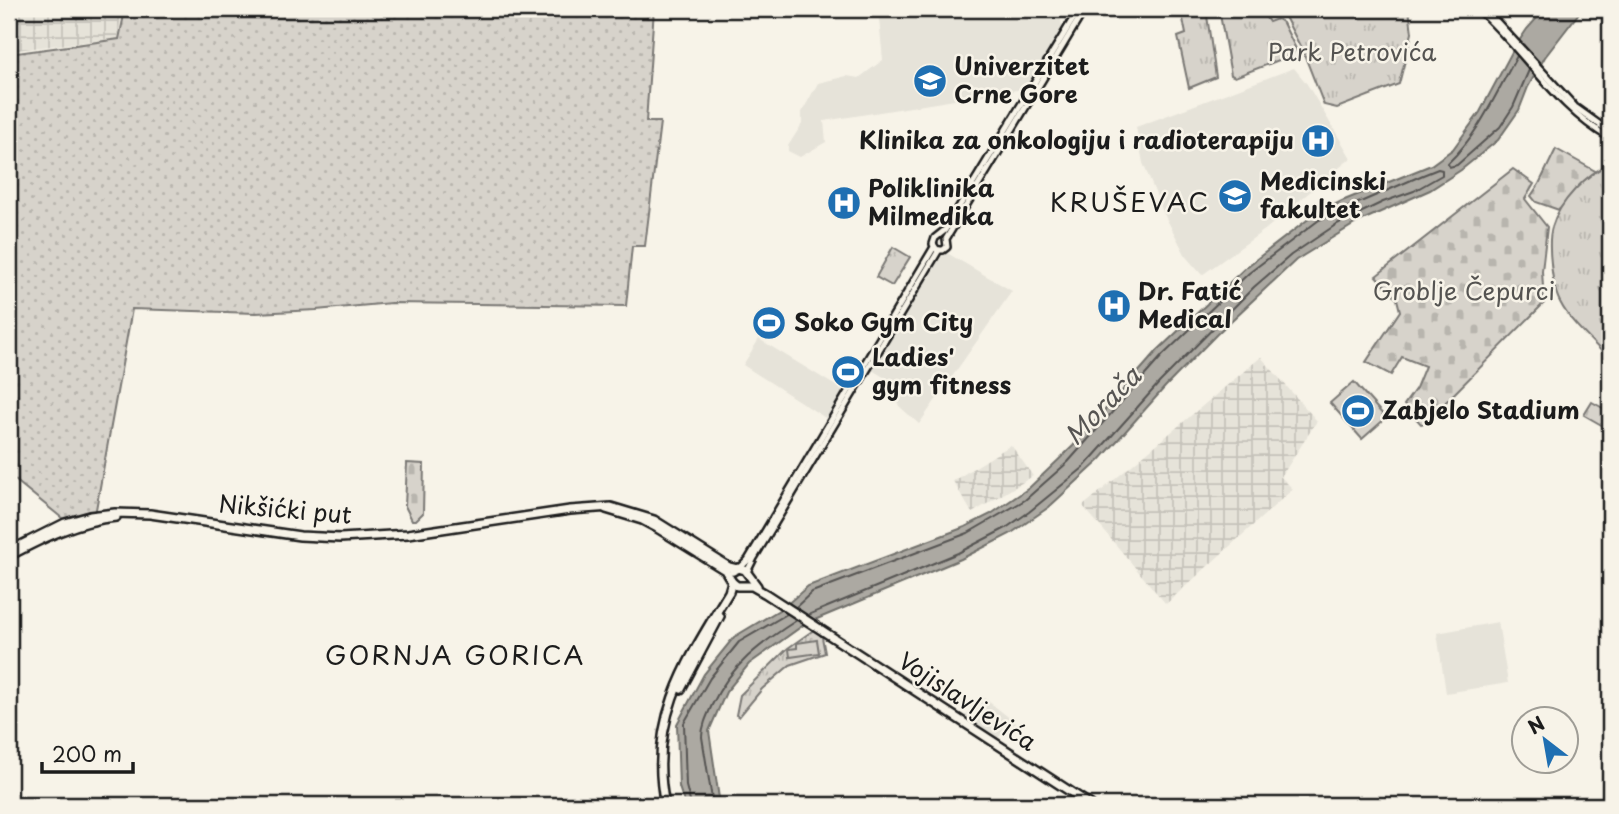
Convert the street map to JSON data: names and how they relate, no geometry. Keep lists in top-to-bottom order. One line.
{"streets":{"main road":["Nikšićki put","Vojislavljevića"]},"districts":["KRUŠEVAC","GORNJA GORICA"],"water":["Morača"],"parks":["Park Petrovića","Groblje Čepurci"],"places":{"school or university":["Univerzitet Crne Gore","Medicinski fakultet"],"hospital":["Klinika za onkologiju i radioterapiju","Poliklinika Milmedika","Dr. Fatić Medical"],"sports":["Soko Gym City","Ladies' gym fitness","Zabjelo Stadium"]},"scale_bar":"200 m","north":"top left"}
